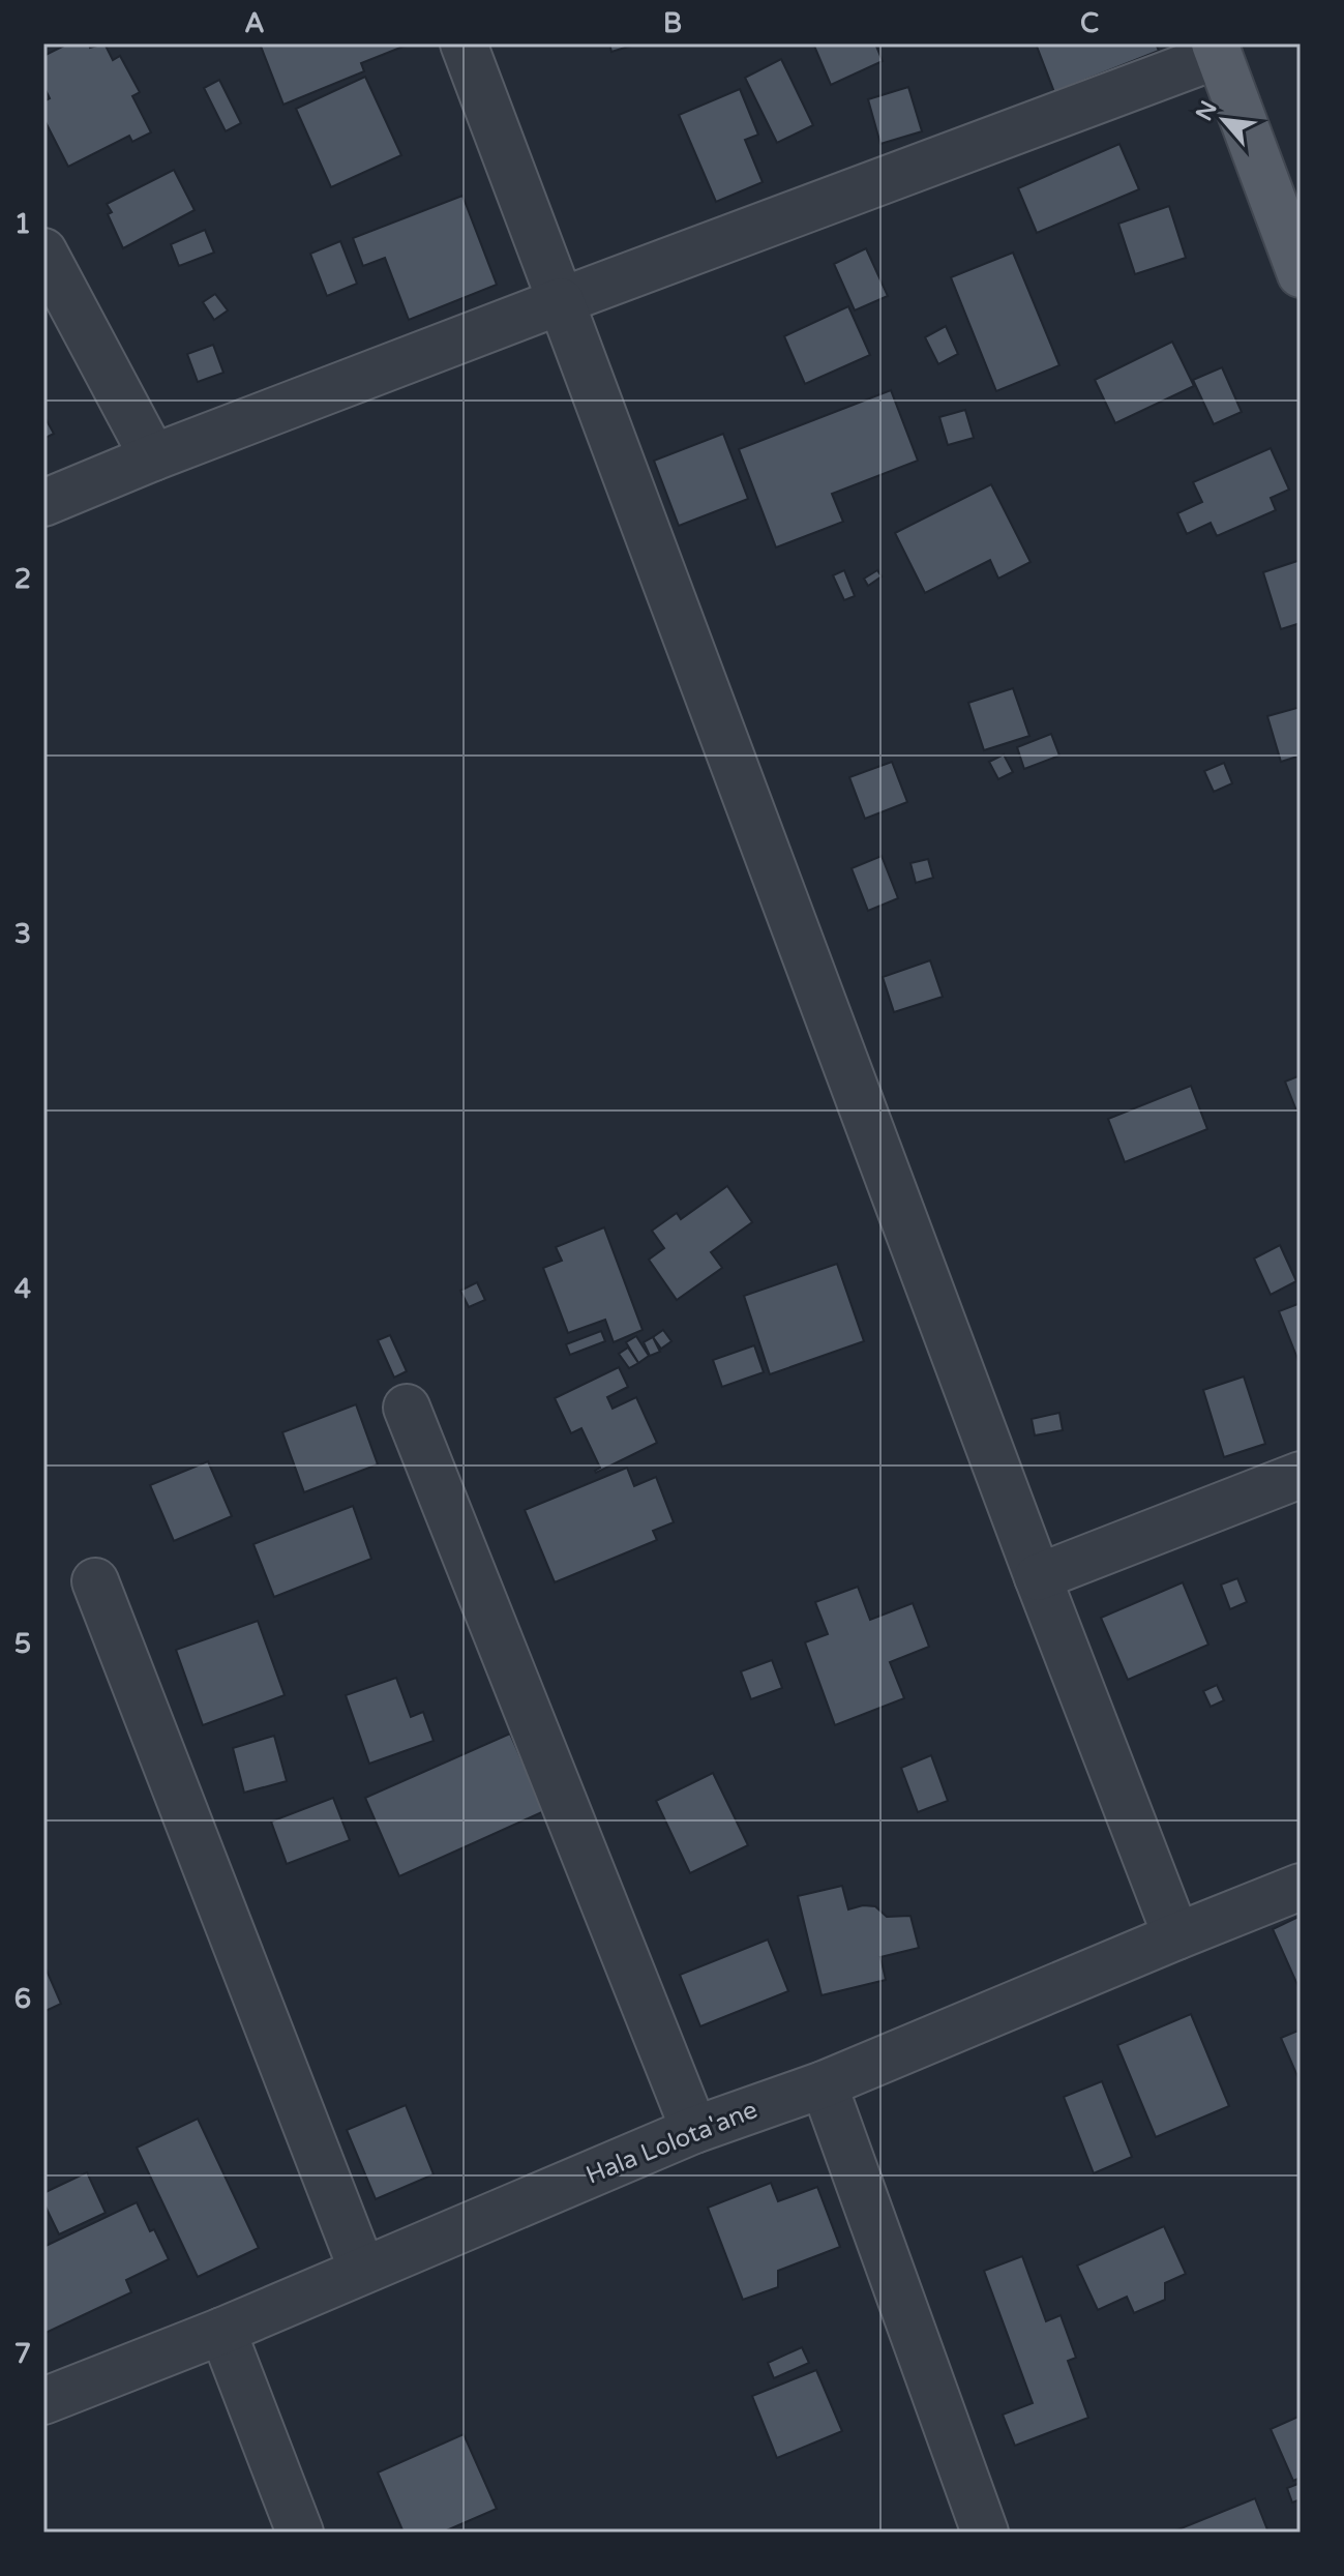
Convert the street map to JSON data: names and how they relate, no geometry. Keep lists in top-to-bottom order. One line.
{"streets":{"street":["Hala Lolota'ane"]},"north":"top left","grid":{"columns":["A","B","C"],"rows":["1","2","3","4","5","6","7"]}}
